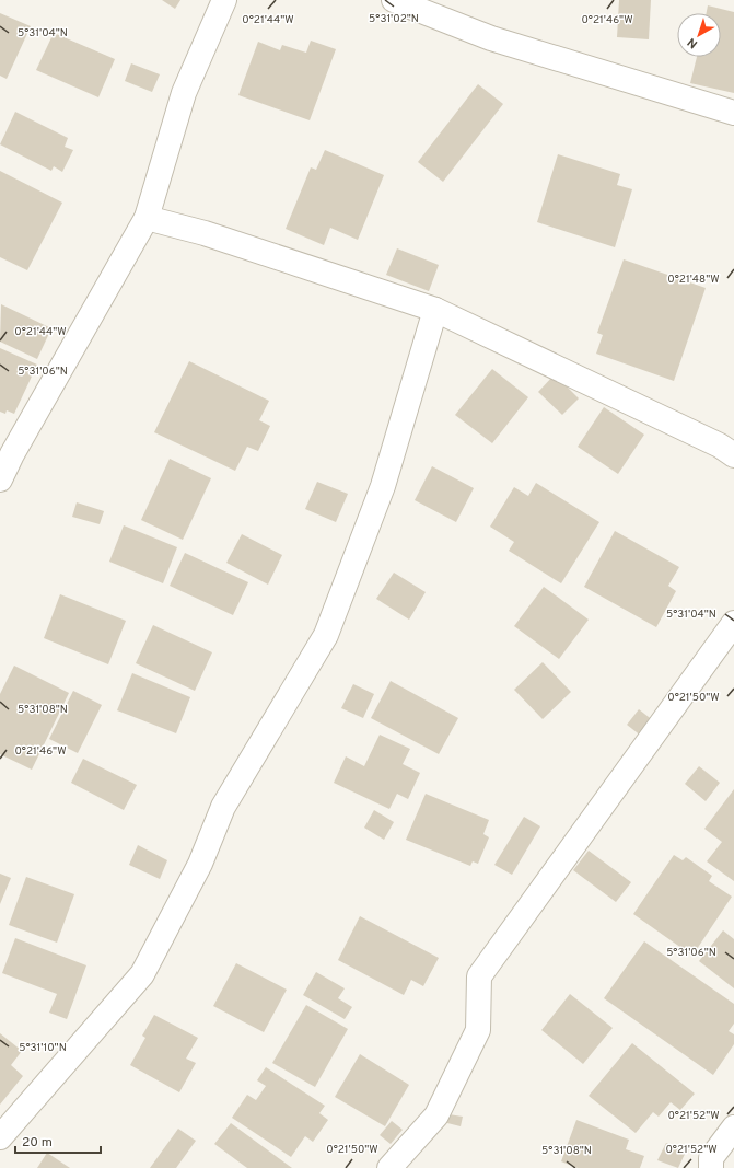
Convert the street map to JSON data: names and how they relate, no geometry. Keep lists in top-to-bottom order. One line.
{"scale_bar":"20 m","north":"bottom left","coordinates":["5°31'02\"N","0°21'44\"W","0°21'46\"W","5°31'04\"N","0°21'48\"W","5°31'06\"N","0°21'50\"W","5°31'08\"N","5°31'10\"N","0°21'52\"W"]}
